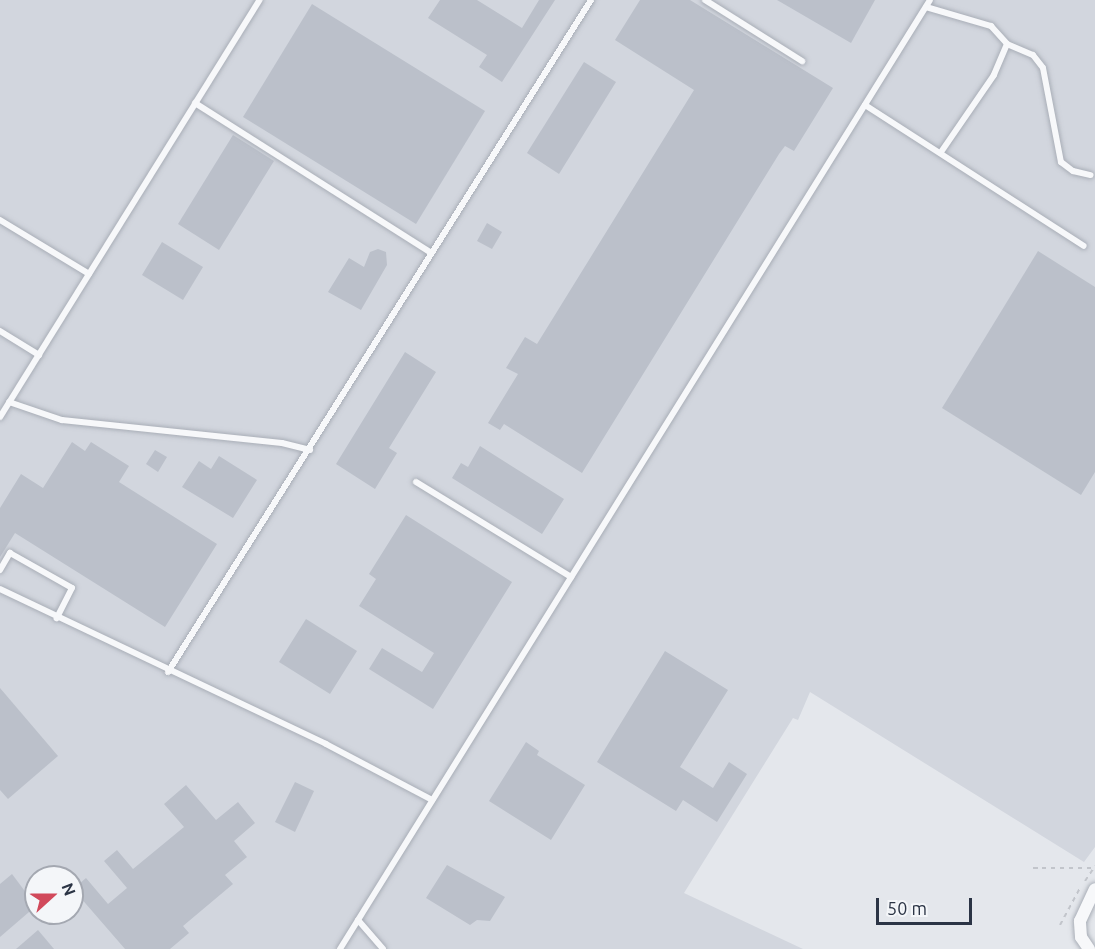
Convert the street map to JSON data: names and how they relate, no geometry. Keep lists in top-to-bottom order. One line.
{"scale_bar":"50 m","north":"right"}
